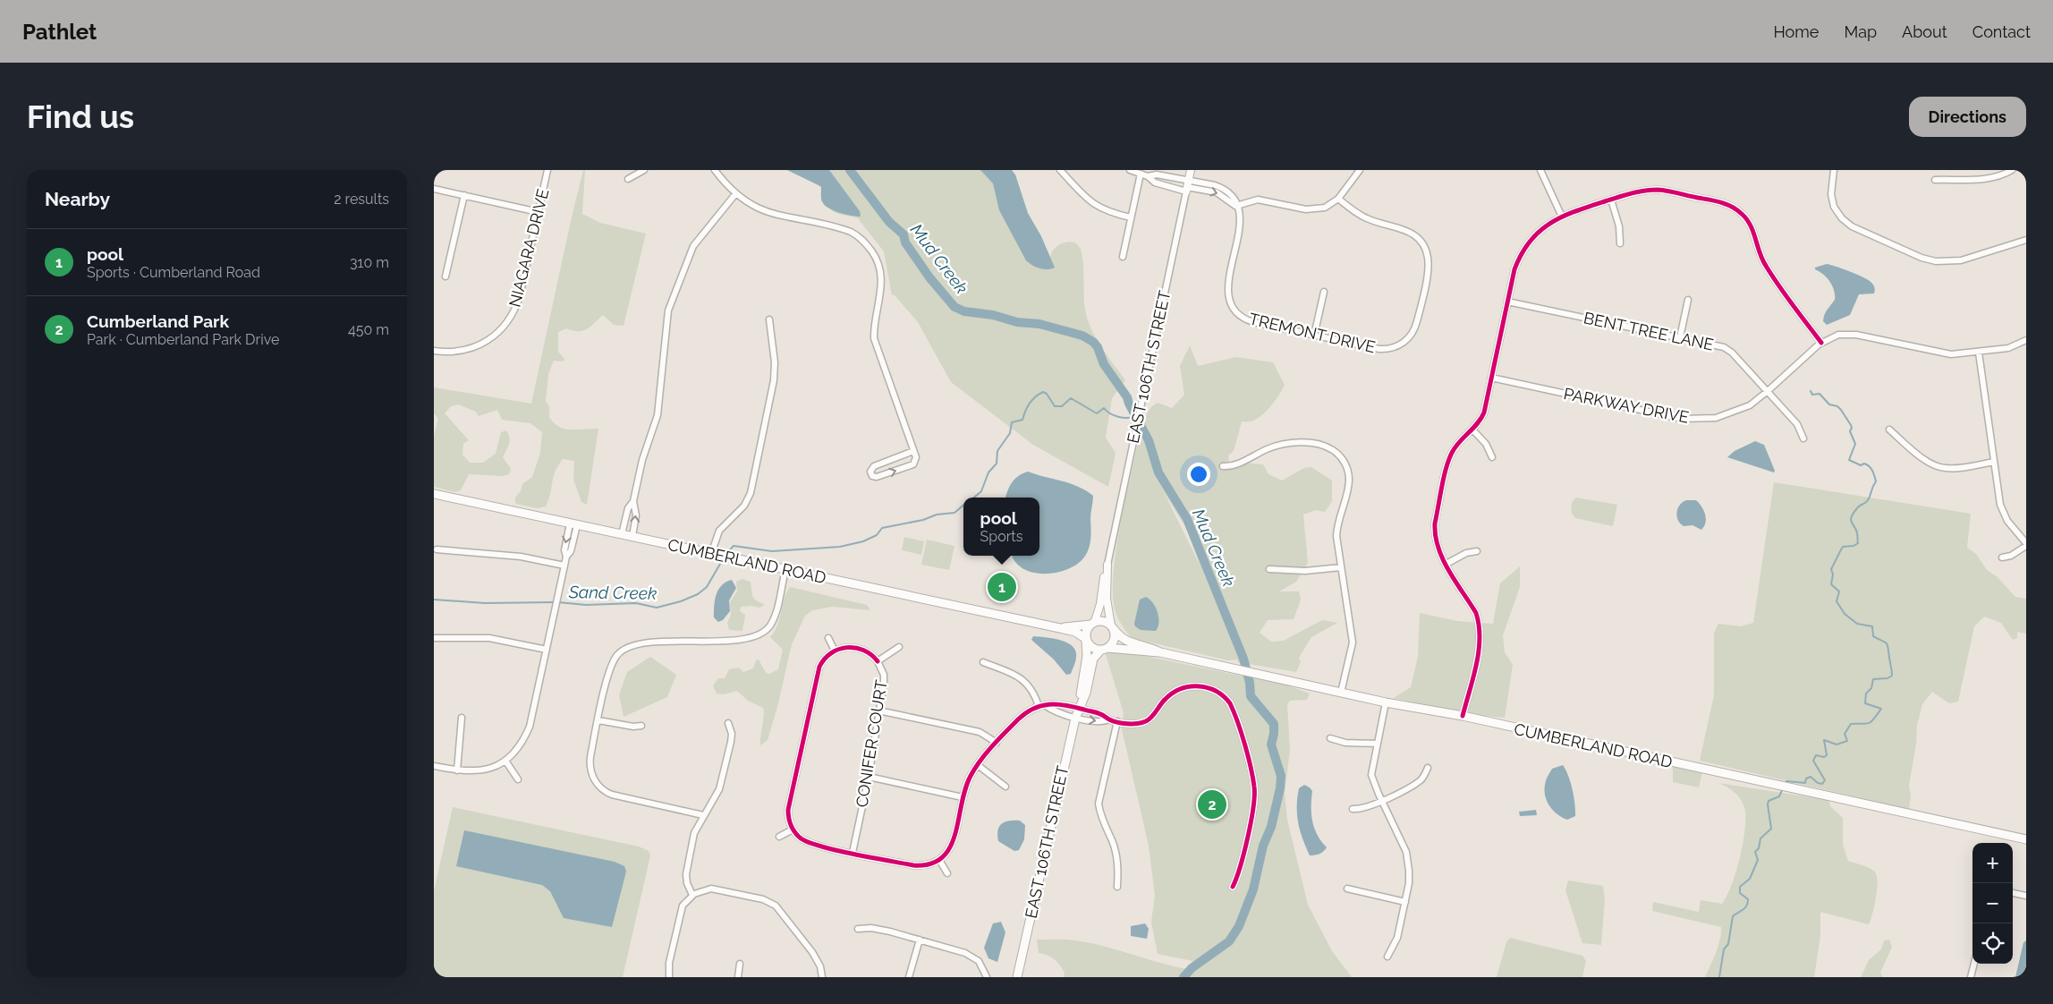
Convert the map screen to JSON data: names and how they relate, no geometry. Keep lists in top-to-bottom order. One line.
{"streets":{"main road":["EAST 106TH STREET","CUMBERLAND ROAD"],"street":["NIAGARA DRIVE","BENT TREE LANE","TREMONT DRIVE","PARKWAY DRIVE","CONIFER COURT"]},"crossings":[["BENT TREE LANE","PARKWAY DRIVE"],["TREMONT DRIVE","EAST 106TH STREET"],["EAST 106TH STREET","CUMBERLAND ROAD"]],"water":["Mud Creek","Sand Creek"],"page":{"header":"Pathlet","nav":["Home","Map","About","Contact"],"buttons":"Directions","title":"Find us","heading":["Nearby","2 results"],"list":[{"mark":"1","name":"pool","note":"Sports · Cumberland Road","value":"310 m"},{"mark":"2","name":"Cumberland Park","note":"Park · Cumberland Park Drive","value":"450 m"}],"popup":["pool","Sports"],"pins":["1","2"],"map_buttons":["+","−"]}}
